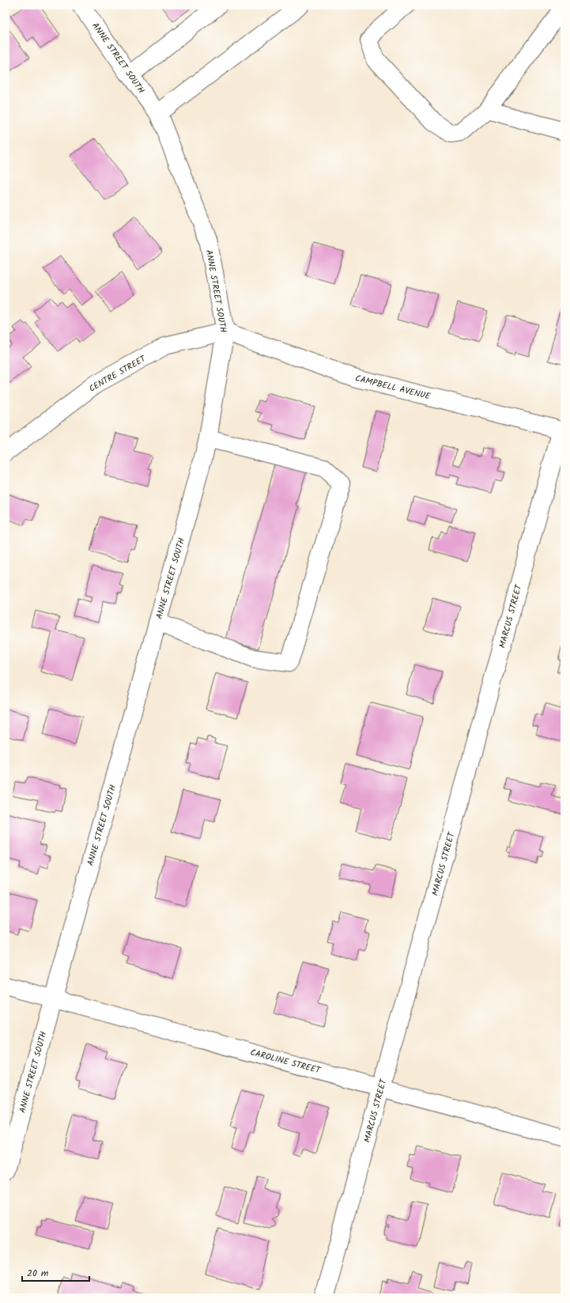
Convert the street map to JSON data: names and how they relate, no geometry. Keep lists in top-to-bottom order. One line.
{"streets":{"street":["ANNE STREET SOUTH","CENTRE STREET","CAMPBELL AVENUE","MARCUS STREET","CAROLINE STREET"]},"crossings":[["ANNE STREET SOUTH","CENTRE STREET"],["ANNE STREET SOUTH","CAMPBELL AVENUE"],["ANNE STREET SOUTH","CAROLINE STREET"],["CENTRE STREET","CAMPBELL AVENUE"],["CAMPBELL AVENUE","MARCUS STREET"],["MARCUS STREET","CAROLINE STREET"]],"scale_bar":"20 m"}
